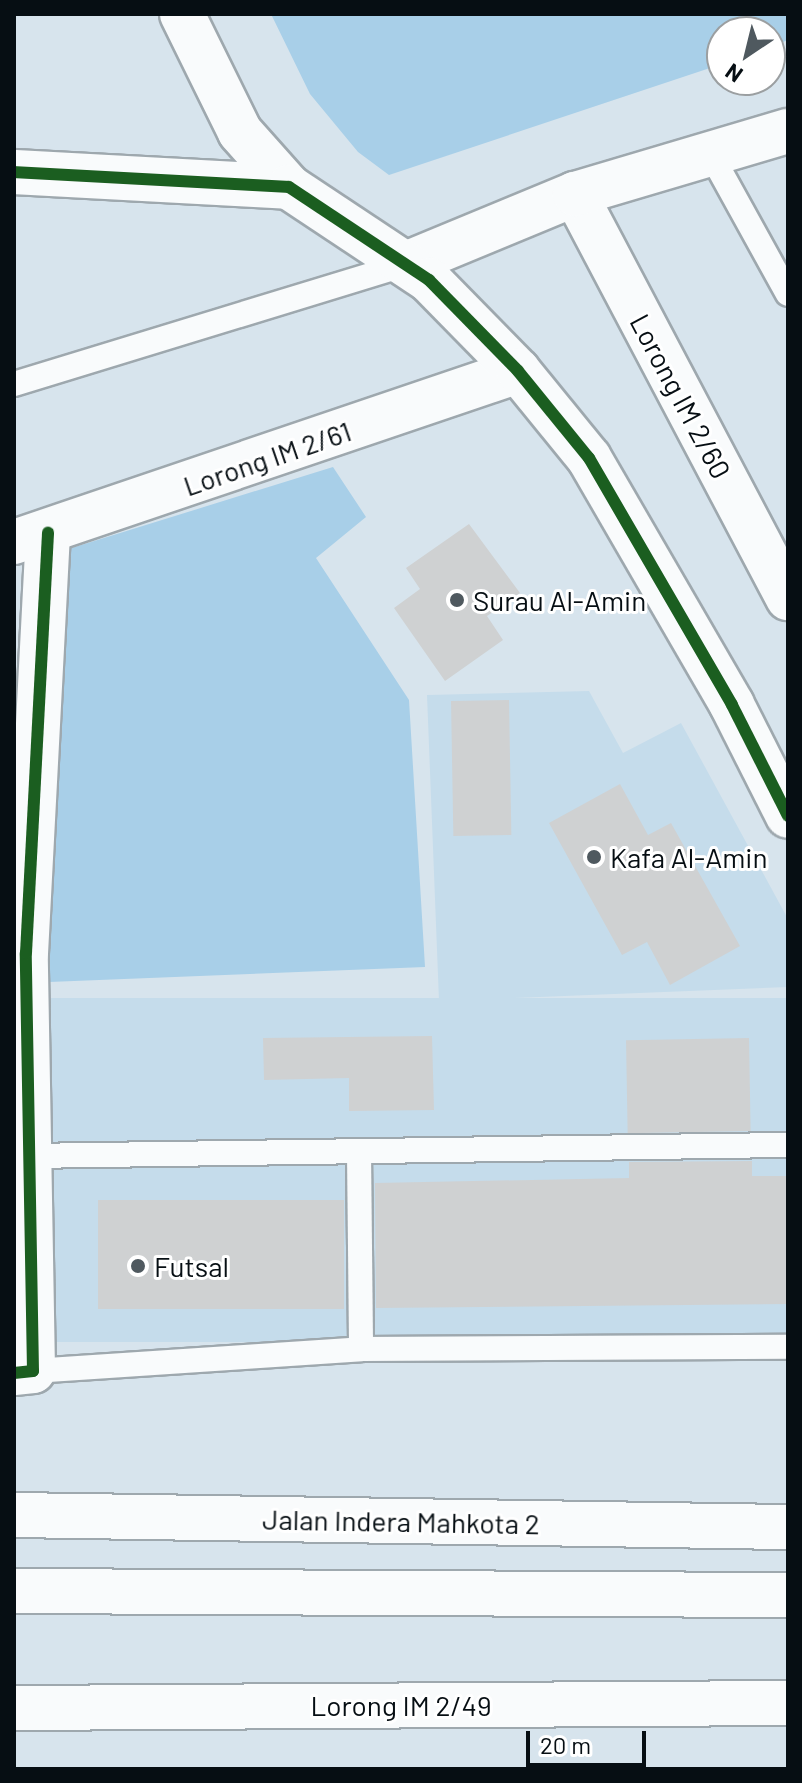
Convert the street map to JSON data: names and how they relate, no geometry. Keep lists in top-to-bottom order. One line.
{"streets":{"street":["Lorong IM 2/60","Lorong IM 2/61","Jalan Indera Mahkota 2","Lorong IM 2/49"]},"places":["Surau Al-Amin","Kafa Al-Amin","Futsal"],"scale_bar":"20 m","north":"bottom left"}
